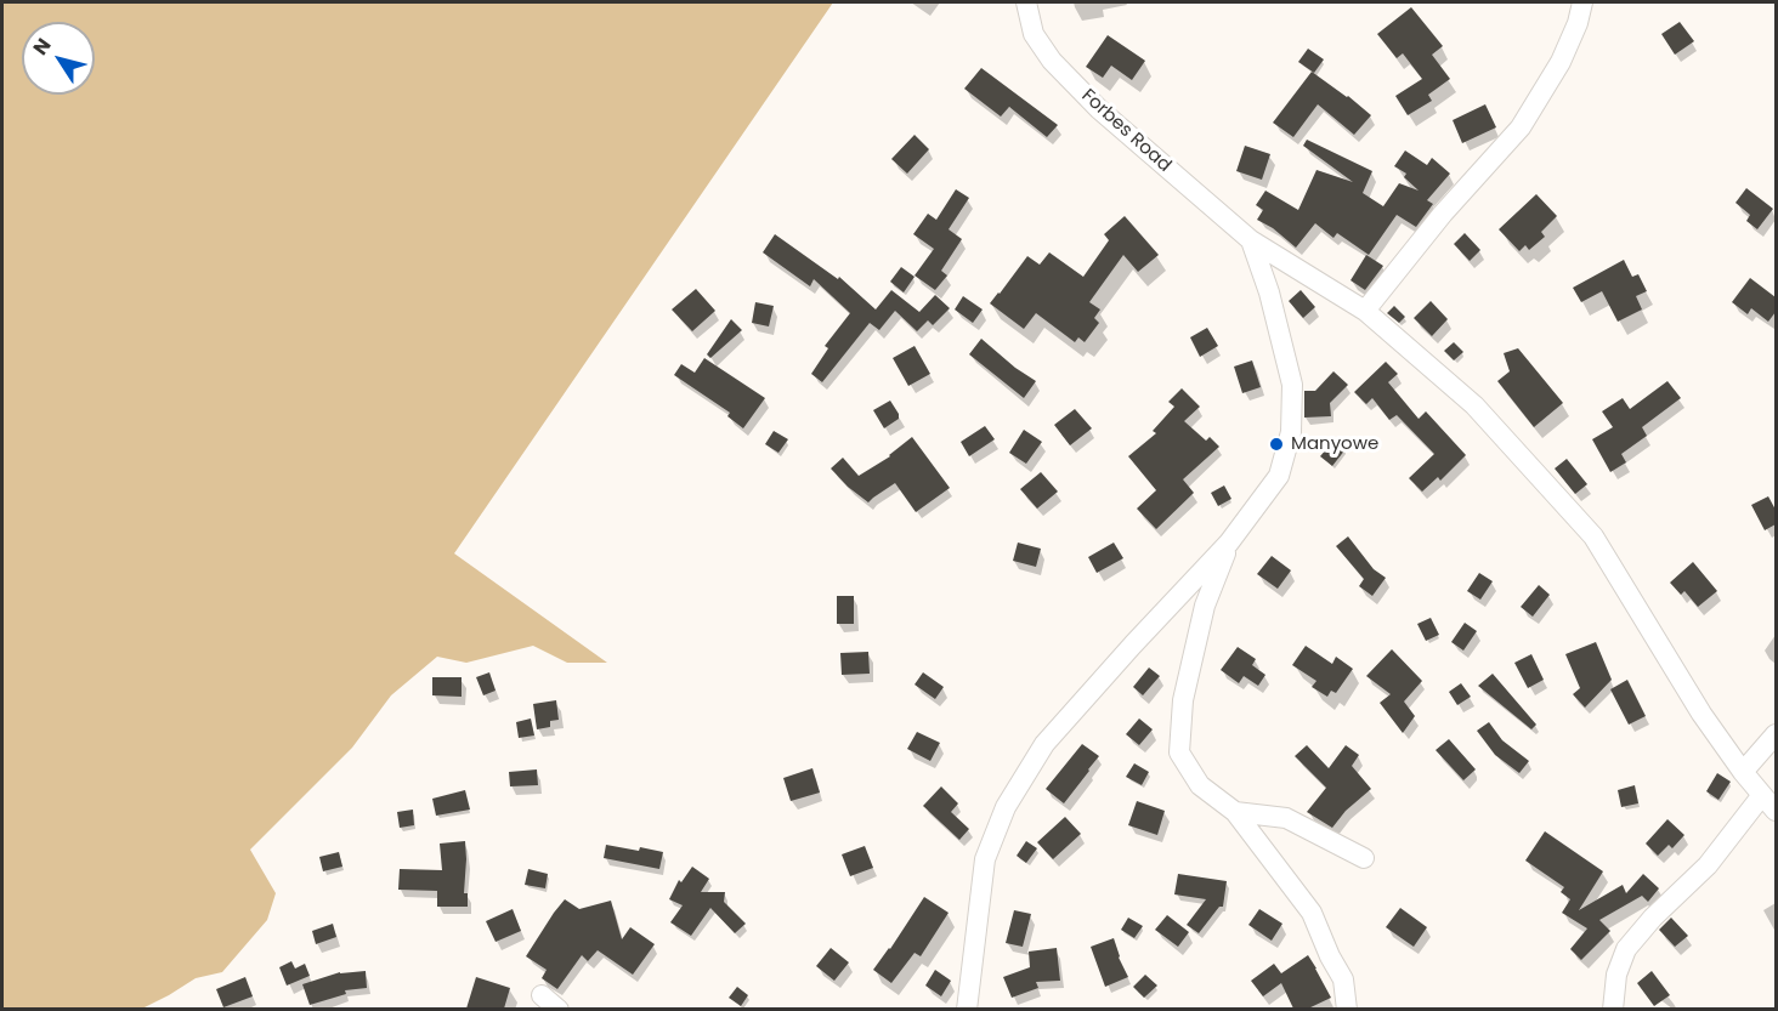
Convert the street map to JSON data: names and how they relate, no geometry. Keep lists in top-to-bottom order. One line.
{"streets":{"street":["Forbes Road"]},"places":["Manyowe"],"north":"top left"}
